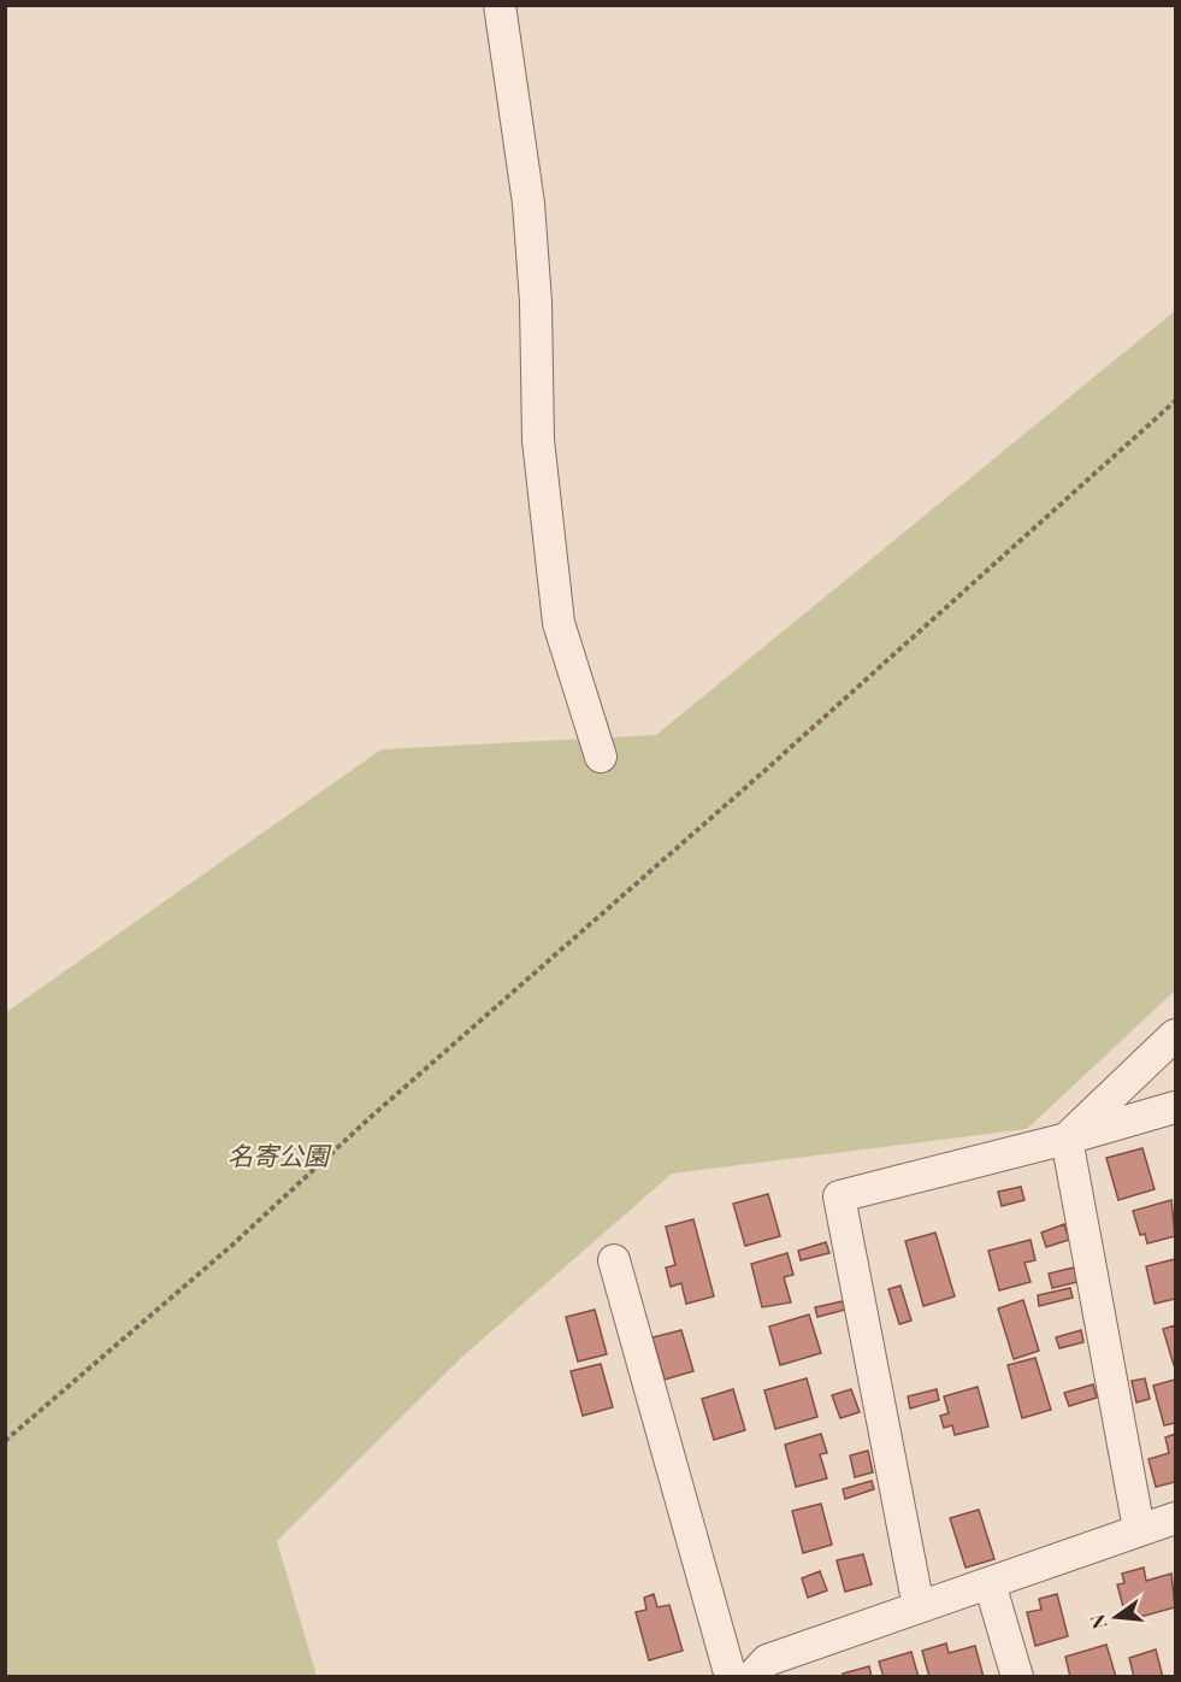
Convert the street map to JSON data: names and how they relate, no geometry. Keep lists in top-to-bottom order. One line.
{"parks":["名寄公園"],"north":"left"}
